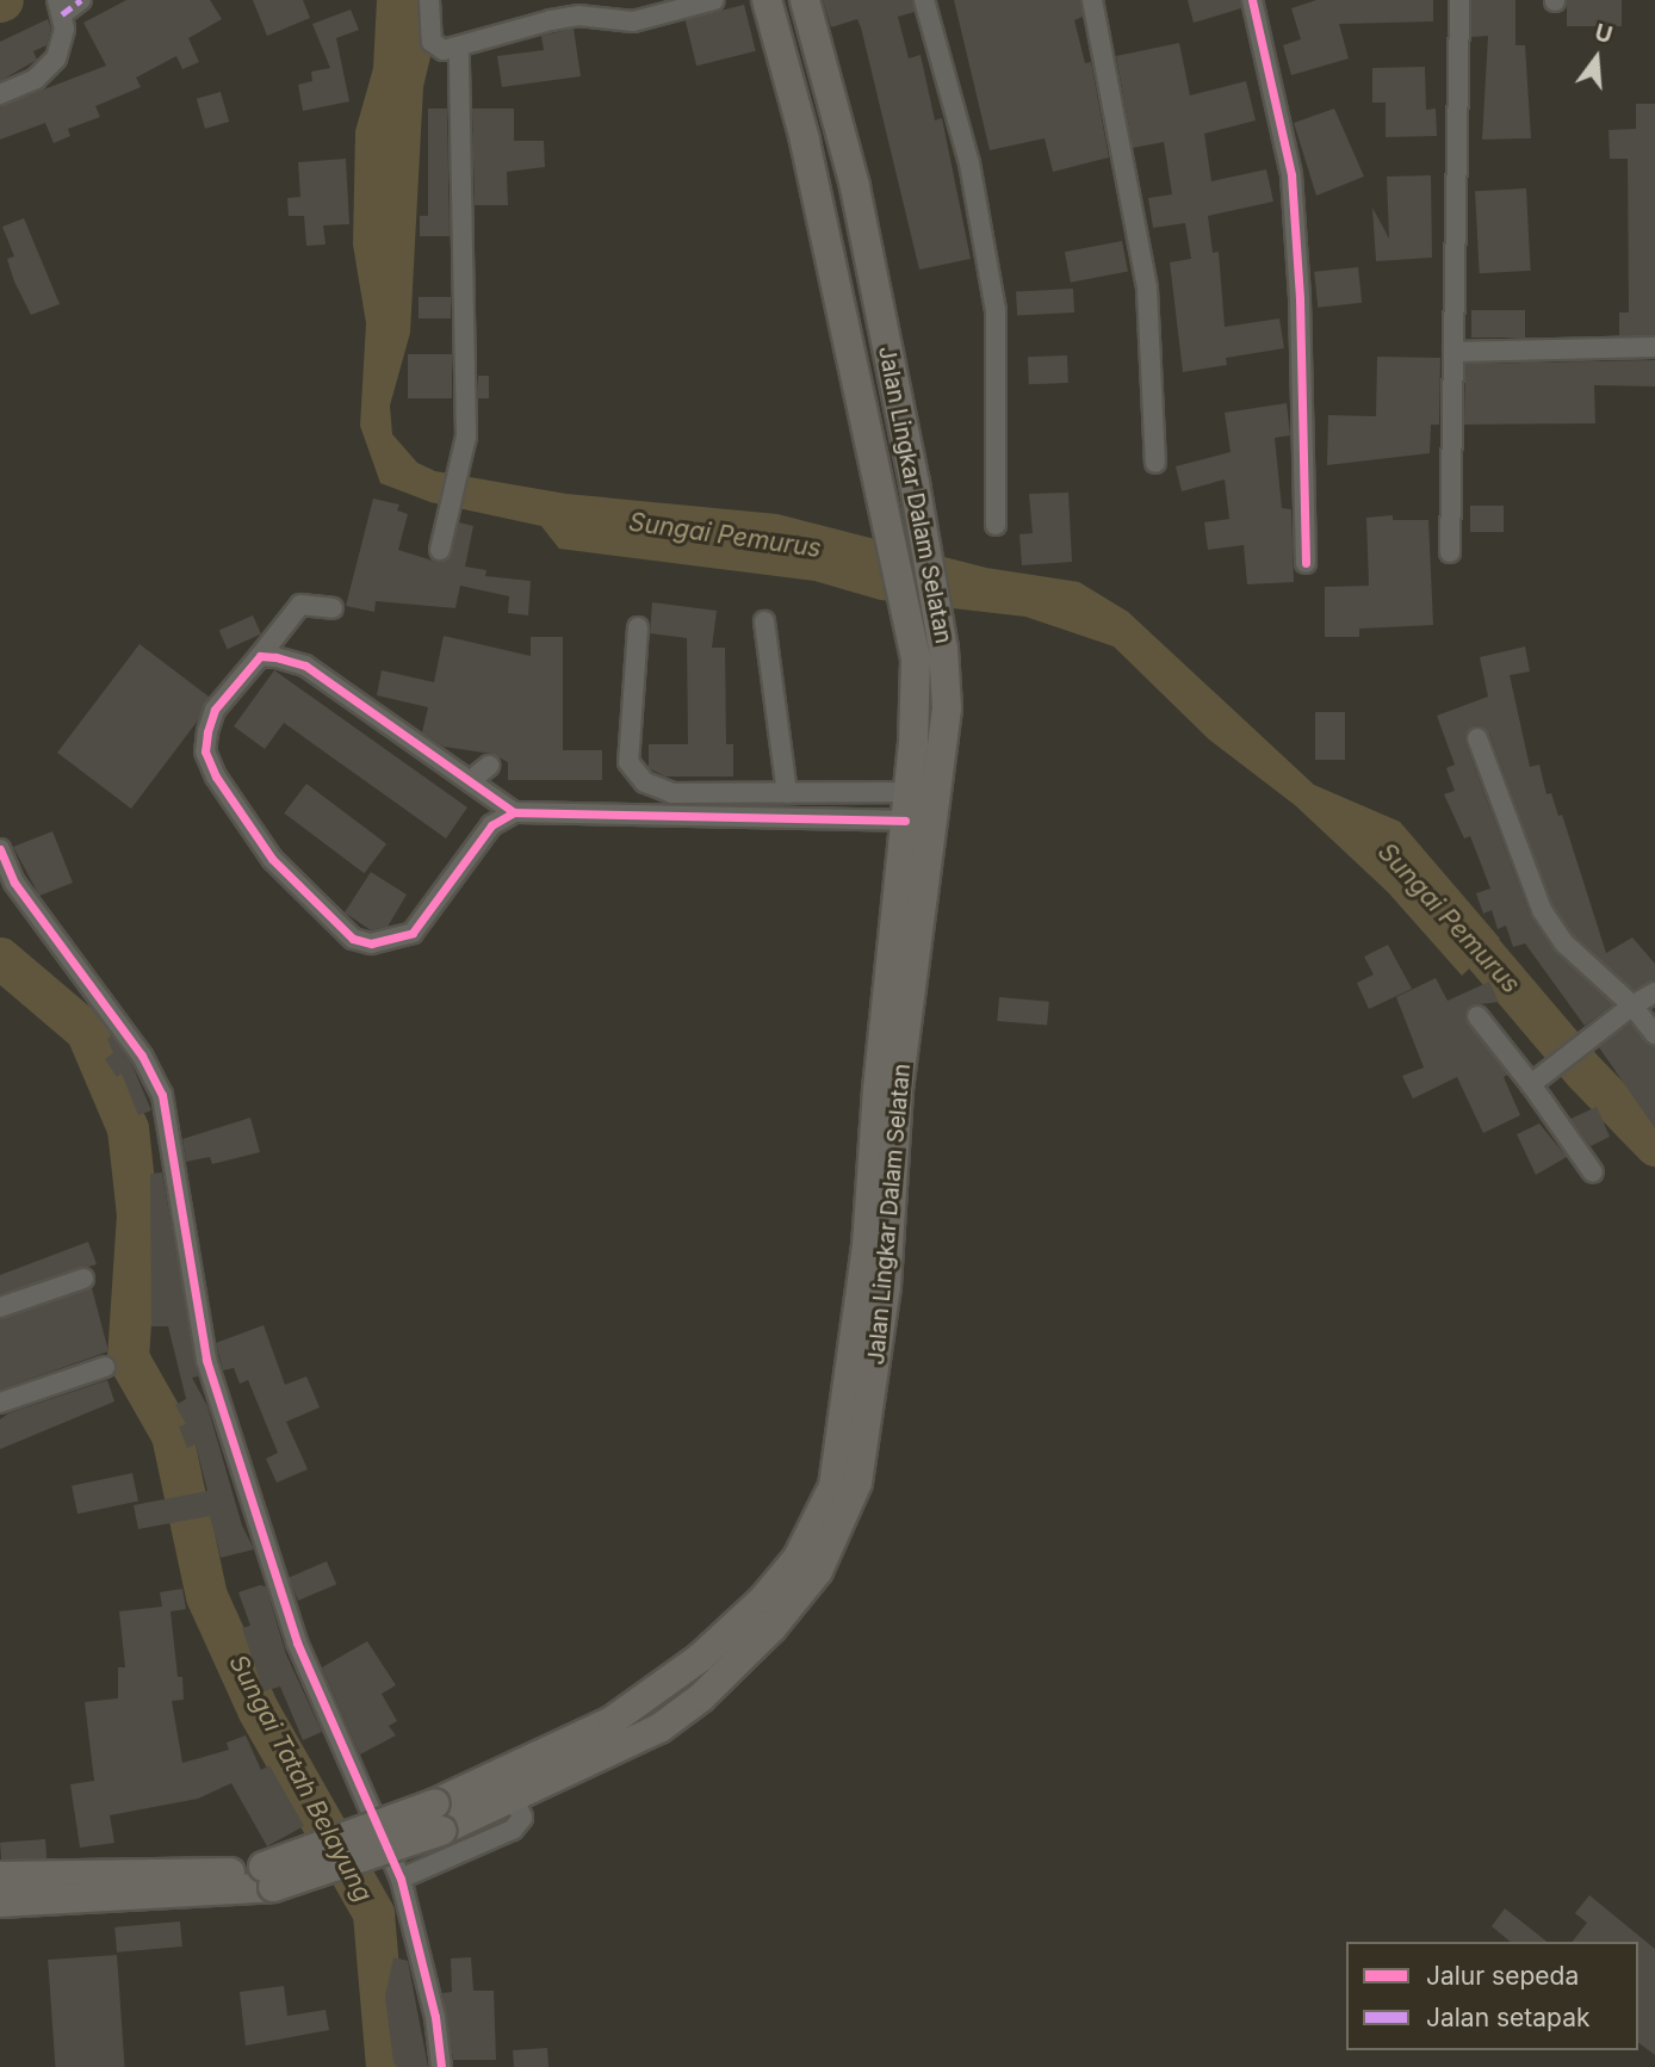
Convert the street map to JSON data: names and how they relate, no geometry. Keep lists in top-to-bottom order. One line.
{"streets":{"main road":["Jalan Lingkar Dalam Selatan"]},"water":["Sungai Pemurus","Sungai Tatah Belayung"],"legend":["Jalur sepeda","Jalan setapak"],"north":"top"}
